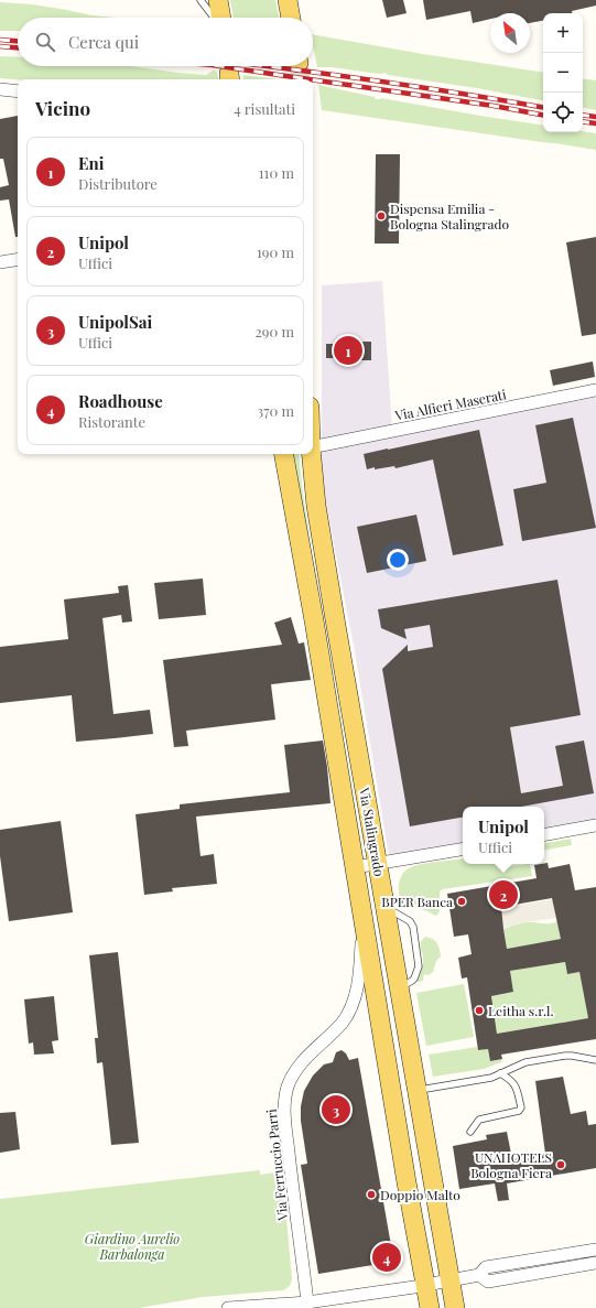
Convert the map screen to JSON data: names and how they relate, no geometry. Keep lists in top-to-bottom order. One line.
{"streets":{"main road":["Via Stalingrado"],"street":["Via Alfieri Maserati","Via Ferruccio Parri"]},"crossings":[["Via Stalingrado","Via Ferruccio Parri"]],"parks":["Giardino Aurelio Barbalonga"],"places":["Dispensa Emilia - Bologna Stalingrado","BPER Banca","Leitha s.r.l.","UNAHOTELS Bologna Fiera","Doppio Malto"],"north":"top left","page":{"map_buttons":["+","−"],"search":"Cerca qui","heading":["Vicino","4 risultati"],"list":[{"mark":"1","name":"Eni","note":"Distributore","value":"110 m"},{"mark":"2","name":"Unipol","note":"Uffici","value":"190 m"},{"mark":"3","name":"UnipolSai","note":"Uffici","value":"290 m"},{"mark":"4","name":"Roadhouse","note":"Ristorante","value":"370 m"}],"pins":["1","2","3","4"],"popup":["Unipol","Uffici"]}}
